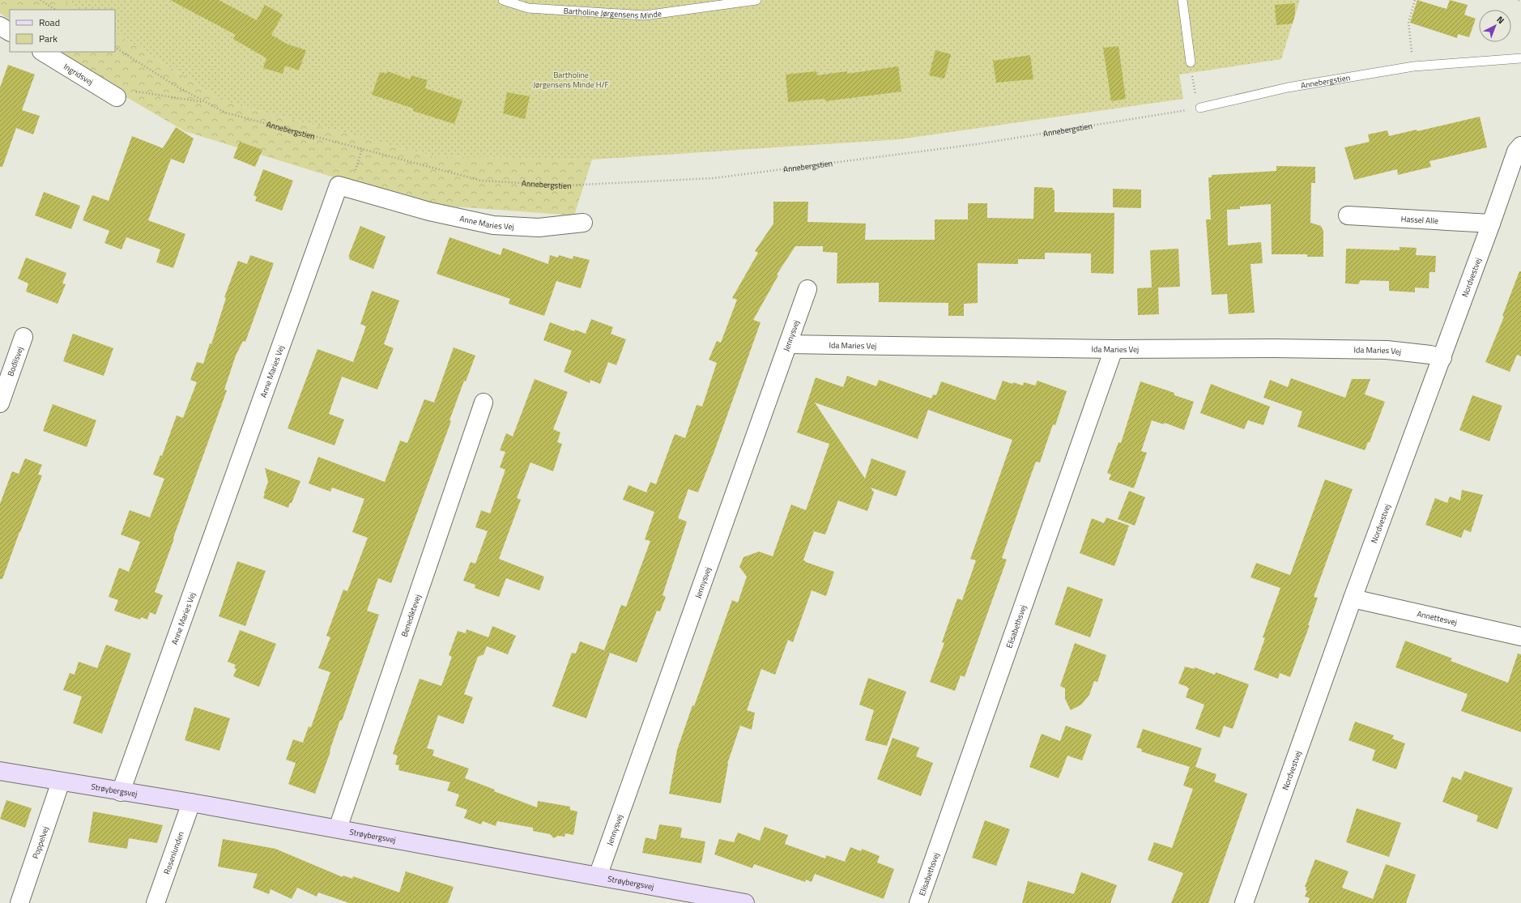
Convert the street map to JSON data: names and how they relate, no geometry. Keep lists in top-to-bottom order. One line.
{"streets":{"street":["Ingridsvej","Hassel Alle","Anne Maries Vej","Nordvestvej","Jennysvej","Ida Maries Vej","Bodilsvej","Benediktevej","Annettesvej","Elisabethsvej","Strøybergsvej","Poppelvej","Rosenlunden"],"lane":["Bartholine Jørgensens Minde","Annebergstien"]},"crossings":[["Hassel Alle","Nordvestvej"],["Anne Maries Vej","Strøybergsvej"],["Nordvestvej","Ida Maries Vej"],["Nordvestvej","Annettesvej"],["Jennysvej","Ida Maries Vej"],["Jennysvej","Strøybergsvej"],["Ida Maries Vej","Elisabethsvej"],["Benediktevej","Strøybergsvej"],["Strøybergsvej","Poppelvej"],["Strøybergsvej","Rosenlunden"]],"parks":["Bartholine Jørgensens Minde H/F"],"legend":["Road","Park"],"north":"top right"}
